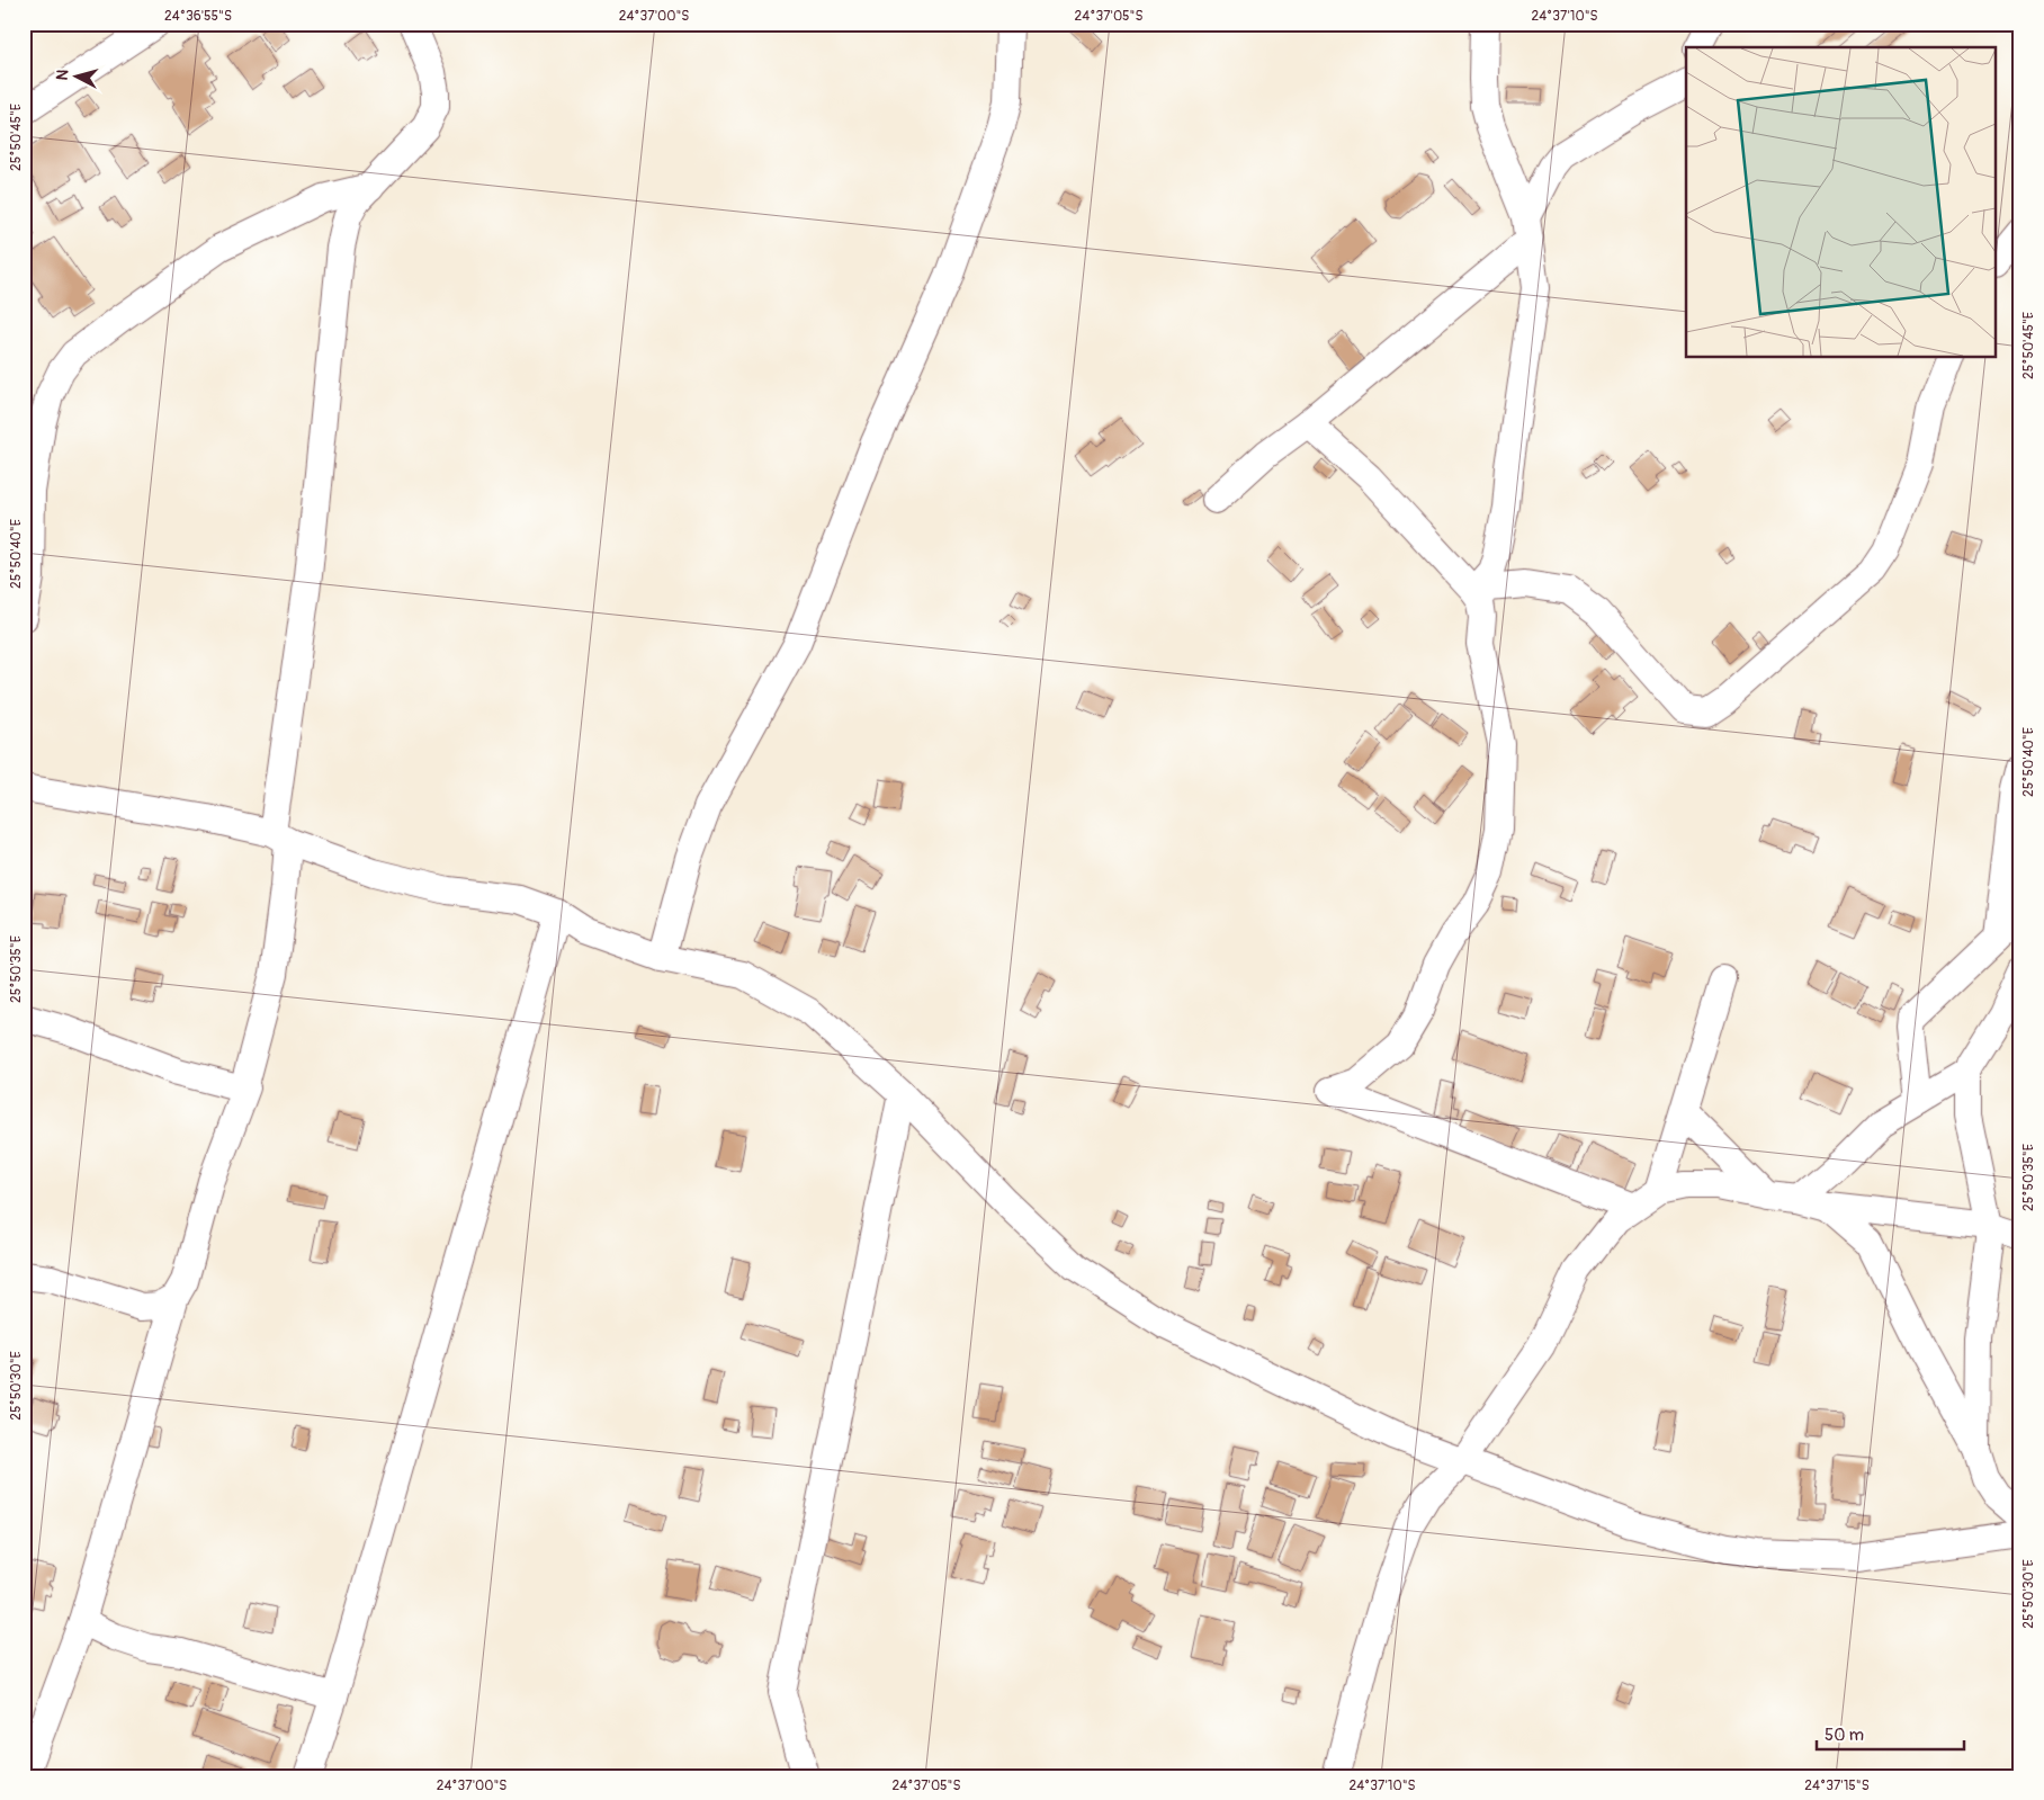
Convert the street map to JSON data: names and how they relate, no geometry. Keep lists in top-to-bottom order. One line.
{"scale_bar":"50 m","north":"left","coordinates":["24°36'55\"S","24°37'00\"S","24°37'05\"S","24°37'10\"S","25°50'45\"E","25°50'40\"E","25°50'35\"E","25°50'30\"E","24°37'15\"S"]}
